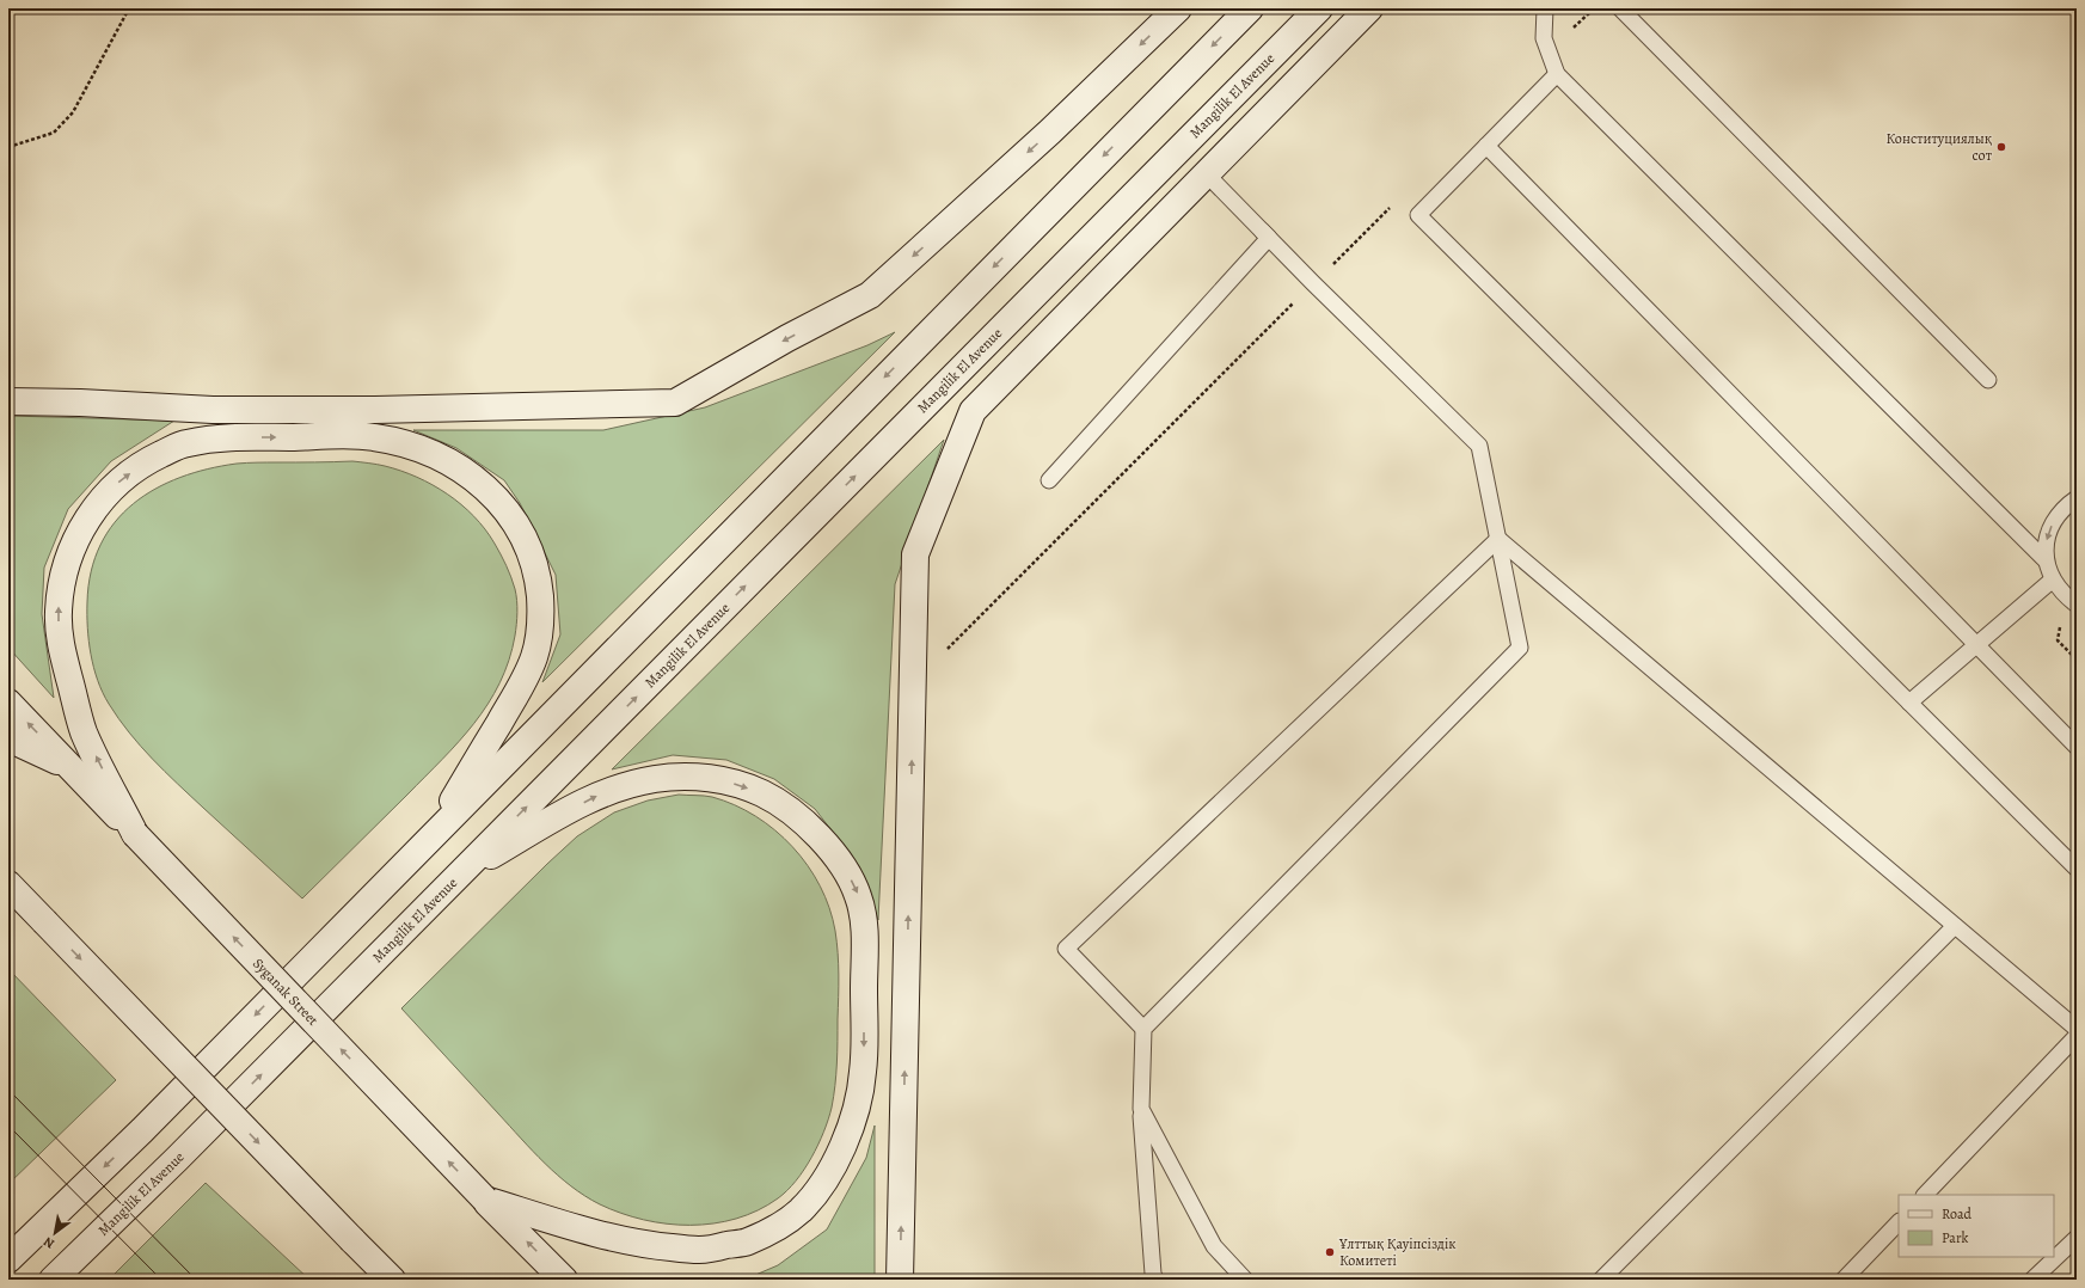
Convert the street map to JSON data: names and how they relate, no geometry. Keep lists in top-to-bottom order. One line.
{"streets":{"main road":["Mangilik El Avenue","Syganak Street"]},"places":["Конституциялық сот","Ұлттық Қауіпсіздік Комитеті"],"legend":["Road","Park"],"north":"bottom left"}
